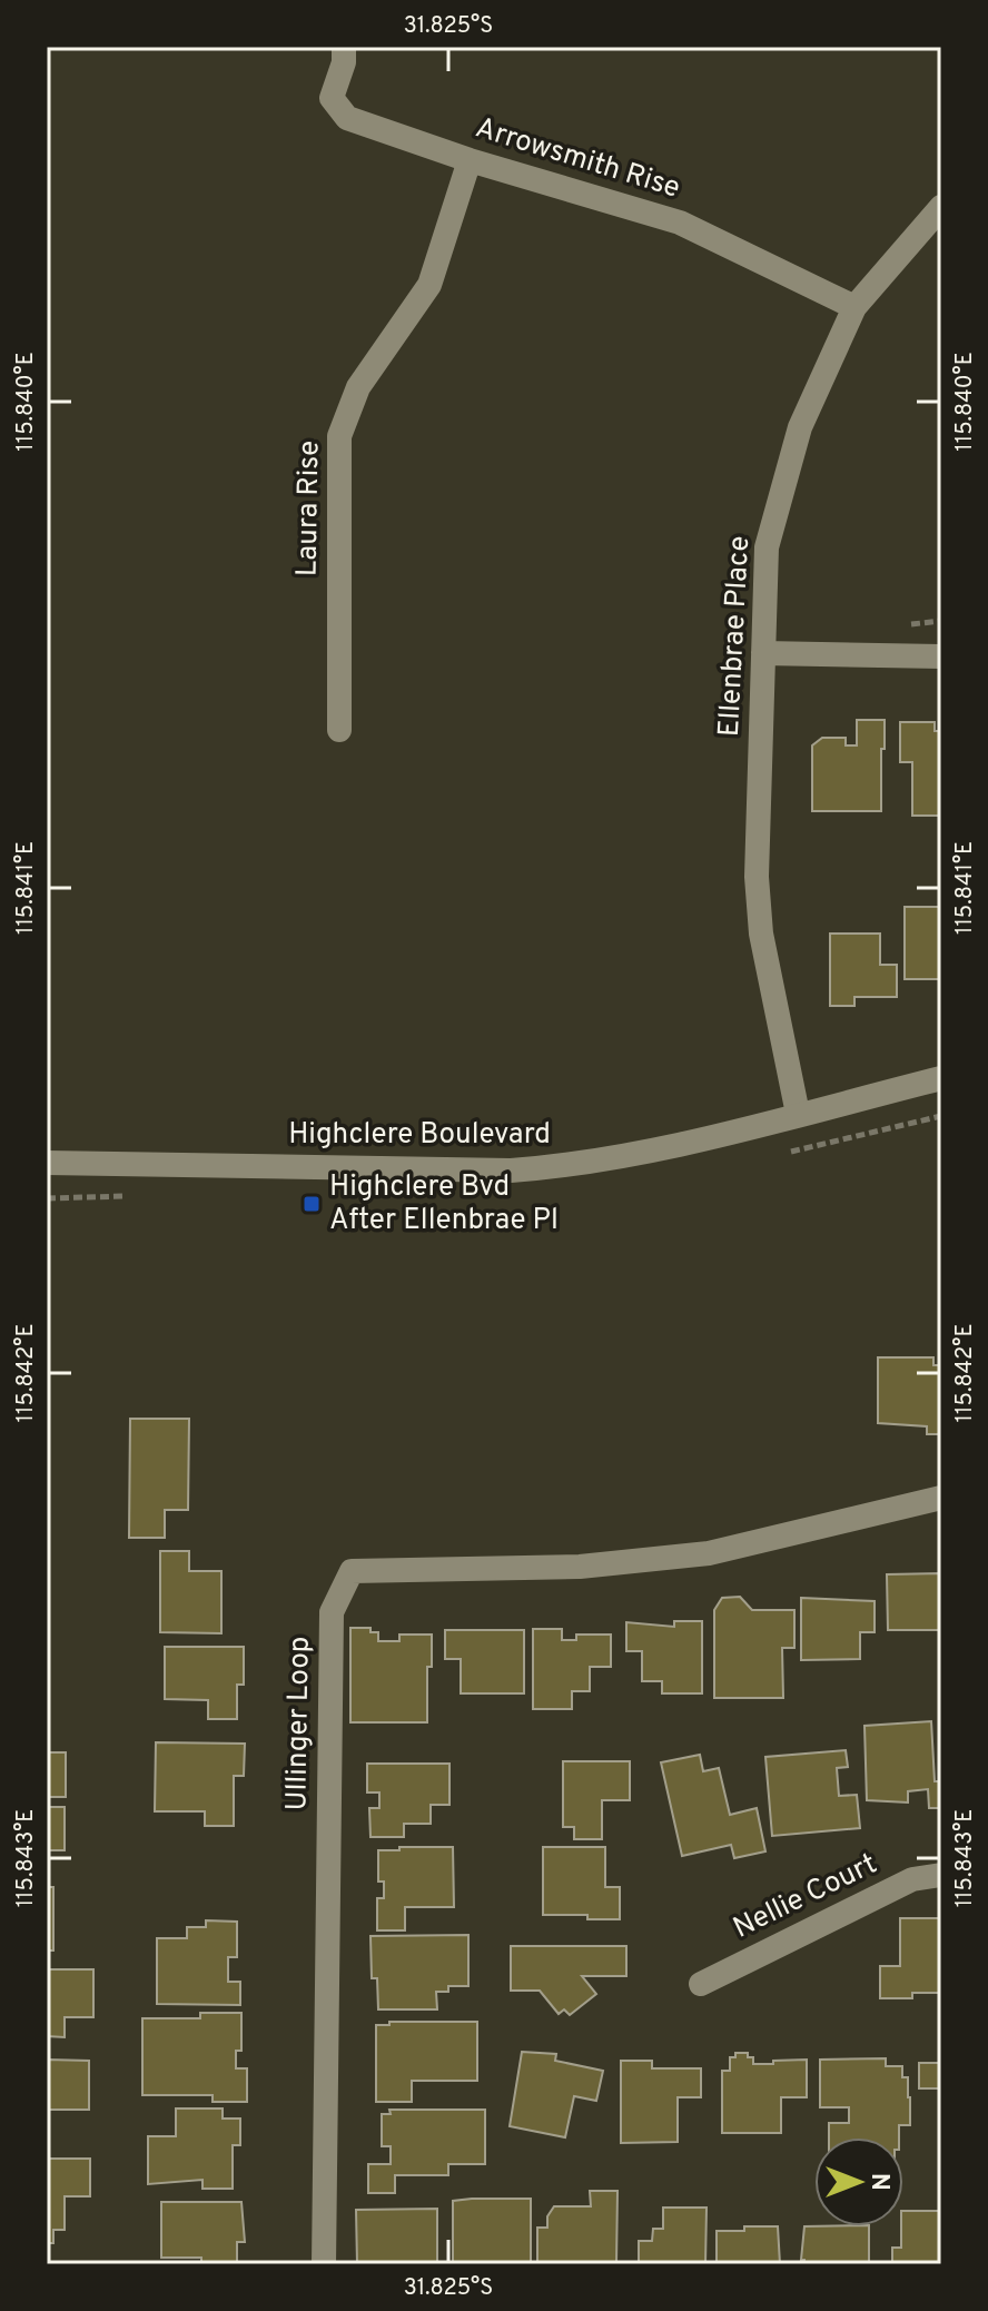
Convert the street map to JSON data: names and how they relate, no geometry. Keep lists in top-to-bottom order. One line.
{"streets":{"street":["Arrowsmith Rise","Laura Rise","Ellenbrae Place","Highclere Boulevard","Ullinger Loop","Nellie Court"]},"crossings":[["Arrowsmith Rise","Laura Rise"],["Arrowsmith Rise","Ellenbrae Place"],["Ellenbrae Place","Highclere Boulevard"]],"places":{"transit":["Highclere Bvd After Ellenbrae Pl"]},"north":"right","coordinates":["31.825°S","115.840°E","115.841°E","115.842°E","115.843°E"]}
